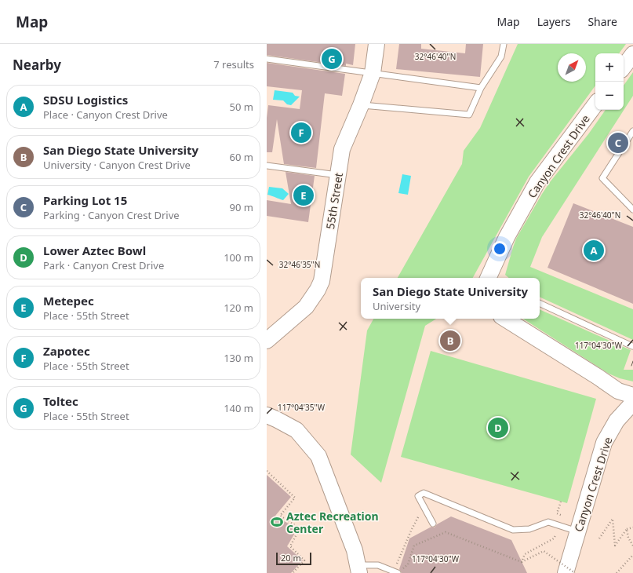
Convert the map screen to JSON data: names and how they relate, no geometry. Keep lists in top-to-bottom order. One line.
{"streets":{"street":["Canyon Crest Drive","55th Street"]},"places":{"sports":["Aztec Recreation Center"]},"scale_bar":"20 m","north":"top right","page":{"header":"Map","nav":["Map","Layers","Share"],"heading":["Nearby","7 results"],"pins":["G","F","C","E","A","B","D"],"map_buttons":["+","−"],"list":[{"mark":"A","name":"SDSU Logistics","note":"Place · Canyon Crest Drive","value":"50 m"},{"mark":"B","name":"San Diego State University","note":"University · Canyon Crest Drive","value":"60 m"},{"mark":"C","name":"Parking Lot 15","note":"Parking · Canyon Crest Drive","value":"90 m"},{"mark":"D","name":"Lower Aztec Bowl","note":"Park · Canyon Crest Drive","value":"100 m"},{"mark":"E","name":"Metepec","note":"Place · 55th Street","value":"120 m"},{"mark":"F","name":"Zapotec","note":"Place · 55th Street","value":"130 m"},{"mark":"G","name":"Toltec","note":"Place · 55th Street","value":"140 m"}],"popup":["San Diego State University","University"],"scale":"20 m"},"coordinates":["32°46'40\"N","32°46'35\"N","117°04'30\"W","117°04'35\"W"]}
